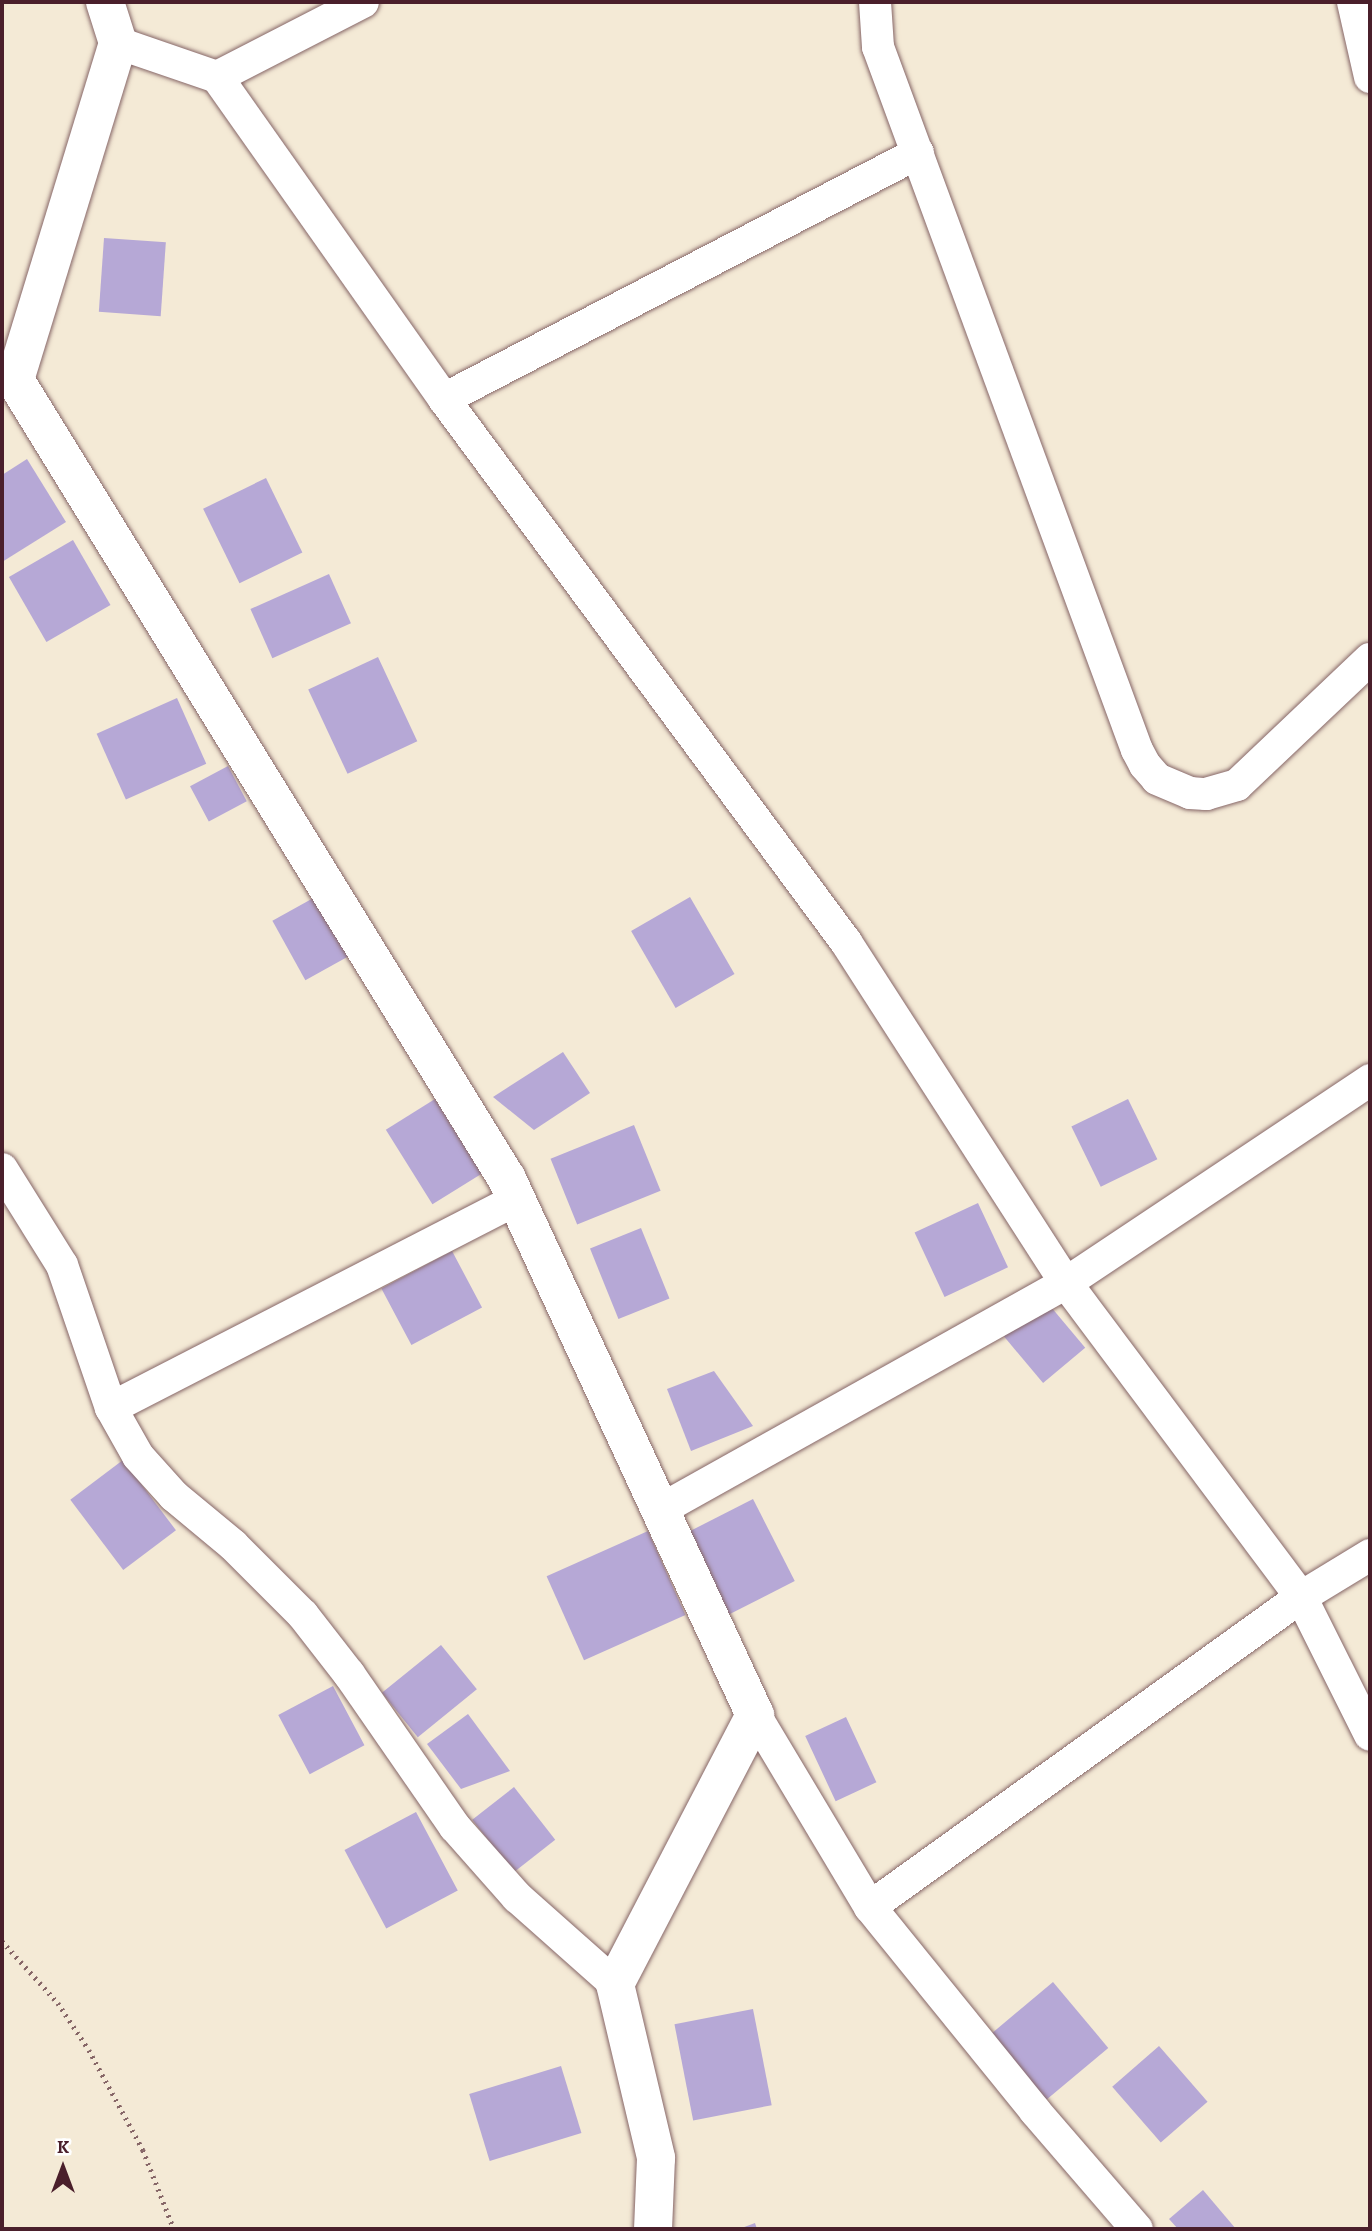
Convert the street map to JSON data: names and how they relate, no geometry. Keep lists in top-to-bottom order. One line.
{"north":"top"}
